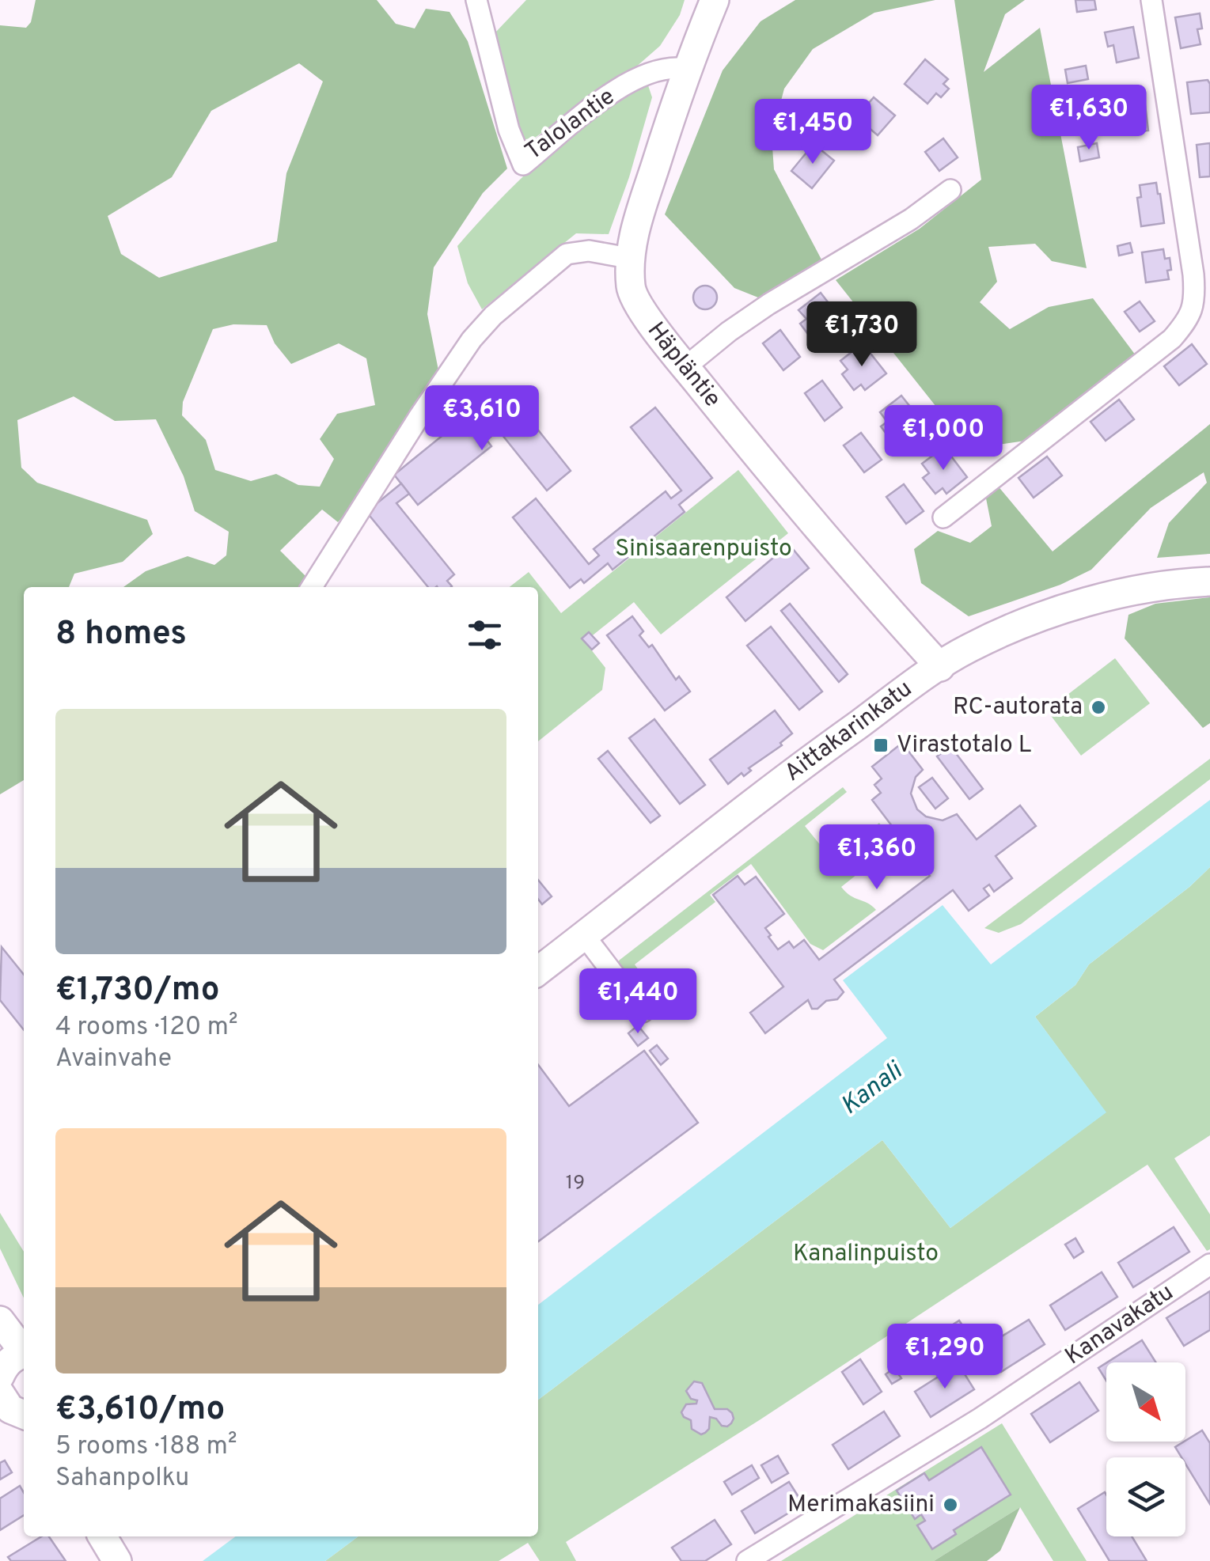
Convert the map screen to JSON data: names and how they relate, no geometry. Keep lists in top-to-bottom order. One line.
{"streets":{"main road":["Häpläntie","Aittakarinkatu"],"street":["Talolantie","Kanavakatu"]},"crossings":[["Talolantie","Häpläntie"],["Häpläntie","Aittakarinkatu"]],"water":["Kanali"],"parks":["Sinisaarenpuisto","Kanalinpuisto"],"places":{"other":["RC-autorata","Merimakasiini"],"transit":["Virastotalo L"]},"house_numbers":["19"],"north":"bottom right","page":{"price":["€1,630","€1,450","€1,730","€3,610","€1,000","€1,360","€1,440","€1,290"],"heading":"8 homes","list":[{"name":"€1,730/mo","note":"4 rooms · 120 m² · Avainvahe"},{"name":"€3,610/mo","note":"5 rooms · 188 m² · Sahanpolku"}]}}
